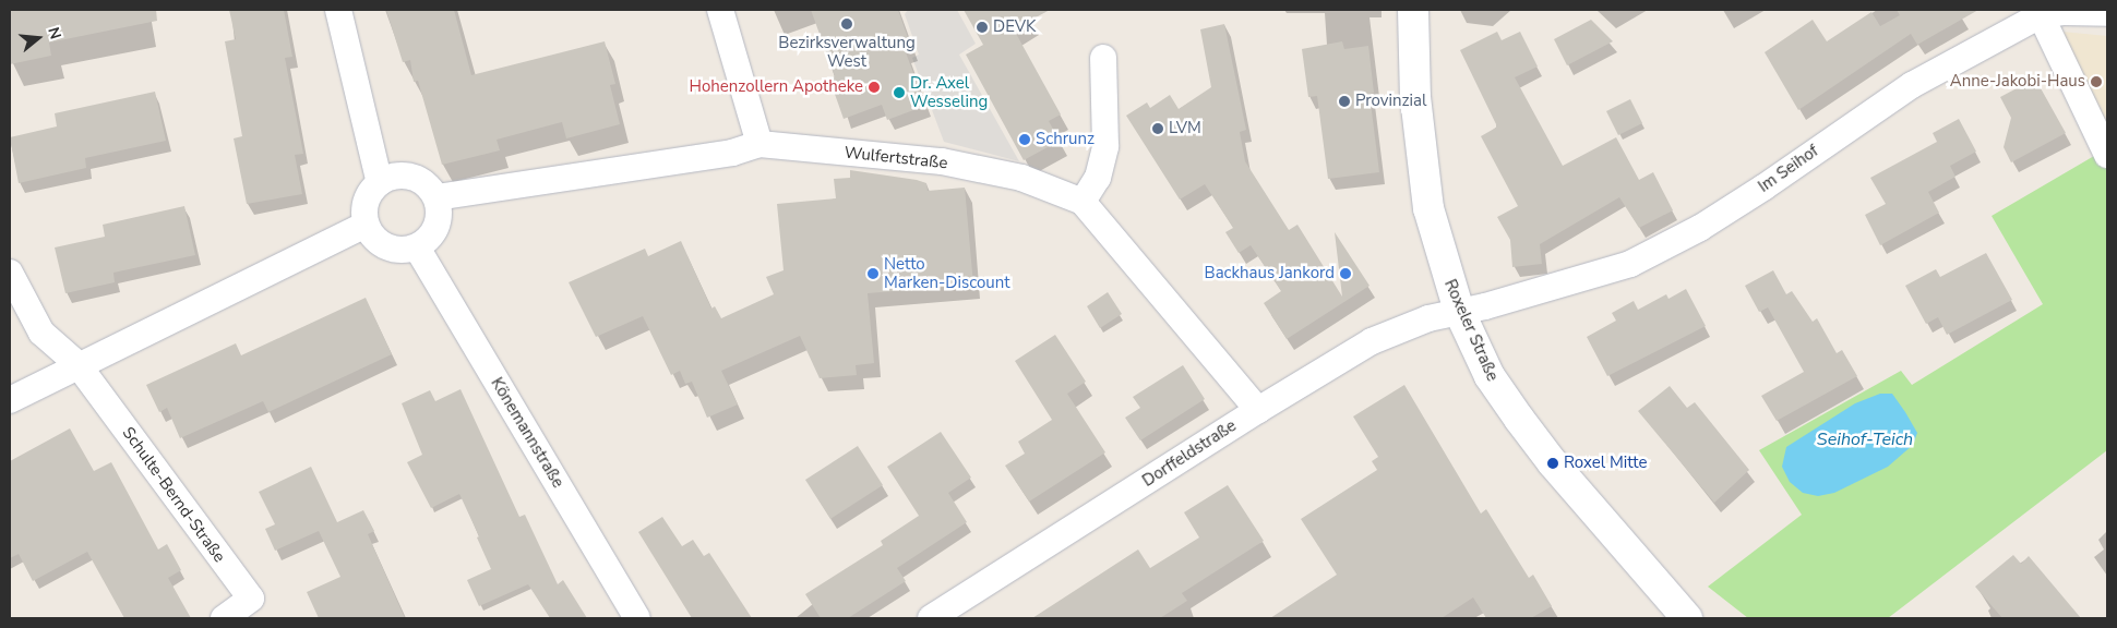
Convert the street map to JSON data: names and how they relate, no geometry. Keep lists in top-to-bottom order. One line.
{"streets":{"main road":["Roxeler Straße"],"street":["Wulfertstraße","Im Seihof","Könemannstraße","Dorffeldstraße","Schulte-Bernd-Straße"]},"crossings":[["Wulfertstraße","Könemannstraße"],["Wulfertstraße","Dorffeldstraße"],["Im Seihof","Roxeler Straße"],["Im Seihof","Dorffeldstraße"],["Roxeler Straße","Dorffeldstraße"]],"water":["Seihof-Teich"],"places":["Bezirksverwaltung West","DEVK","Anne-Jakobi-Haus","Hohenzollern Apotheke","Dr. Axel Wesseling","Provinzial","LVM","Schrunz","Netto Marken-Discount","Backhaus Jankord","Roxel Mitte"],"north":"right"}
